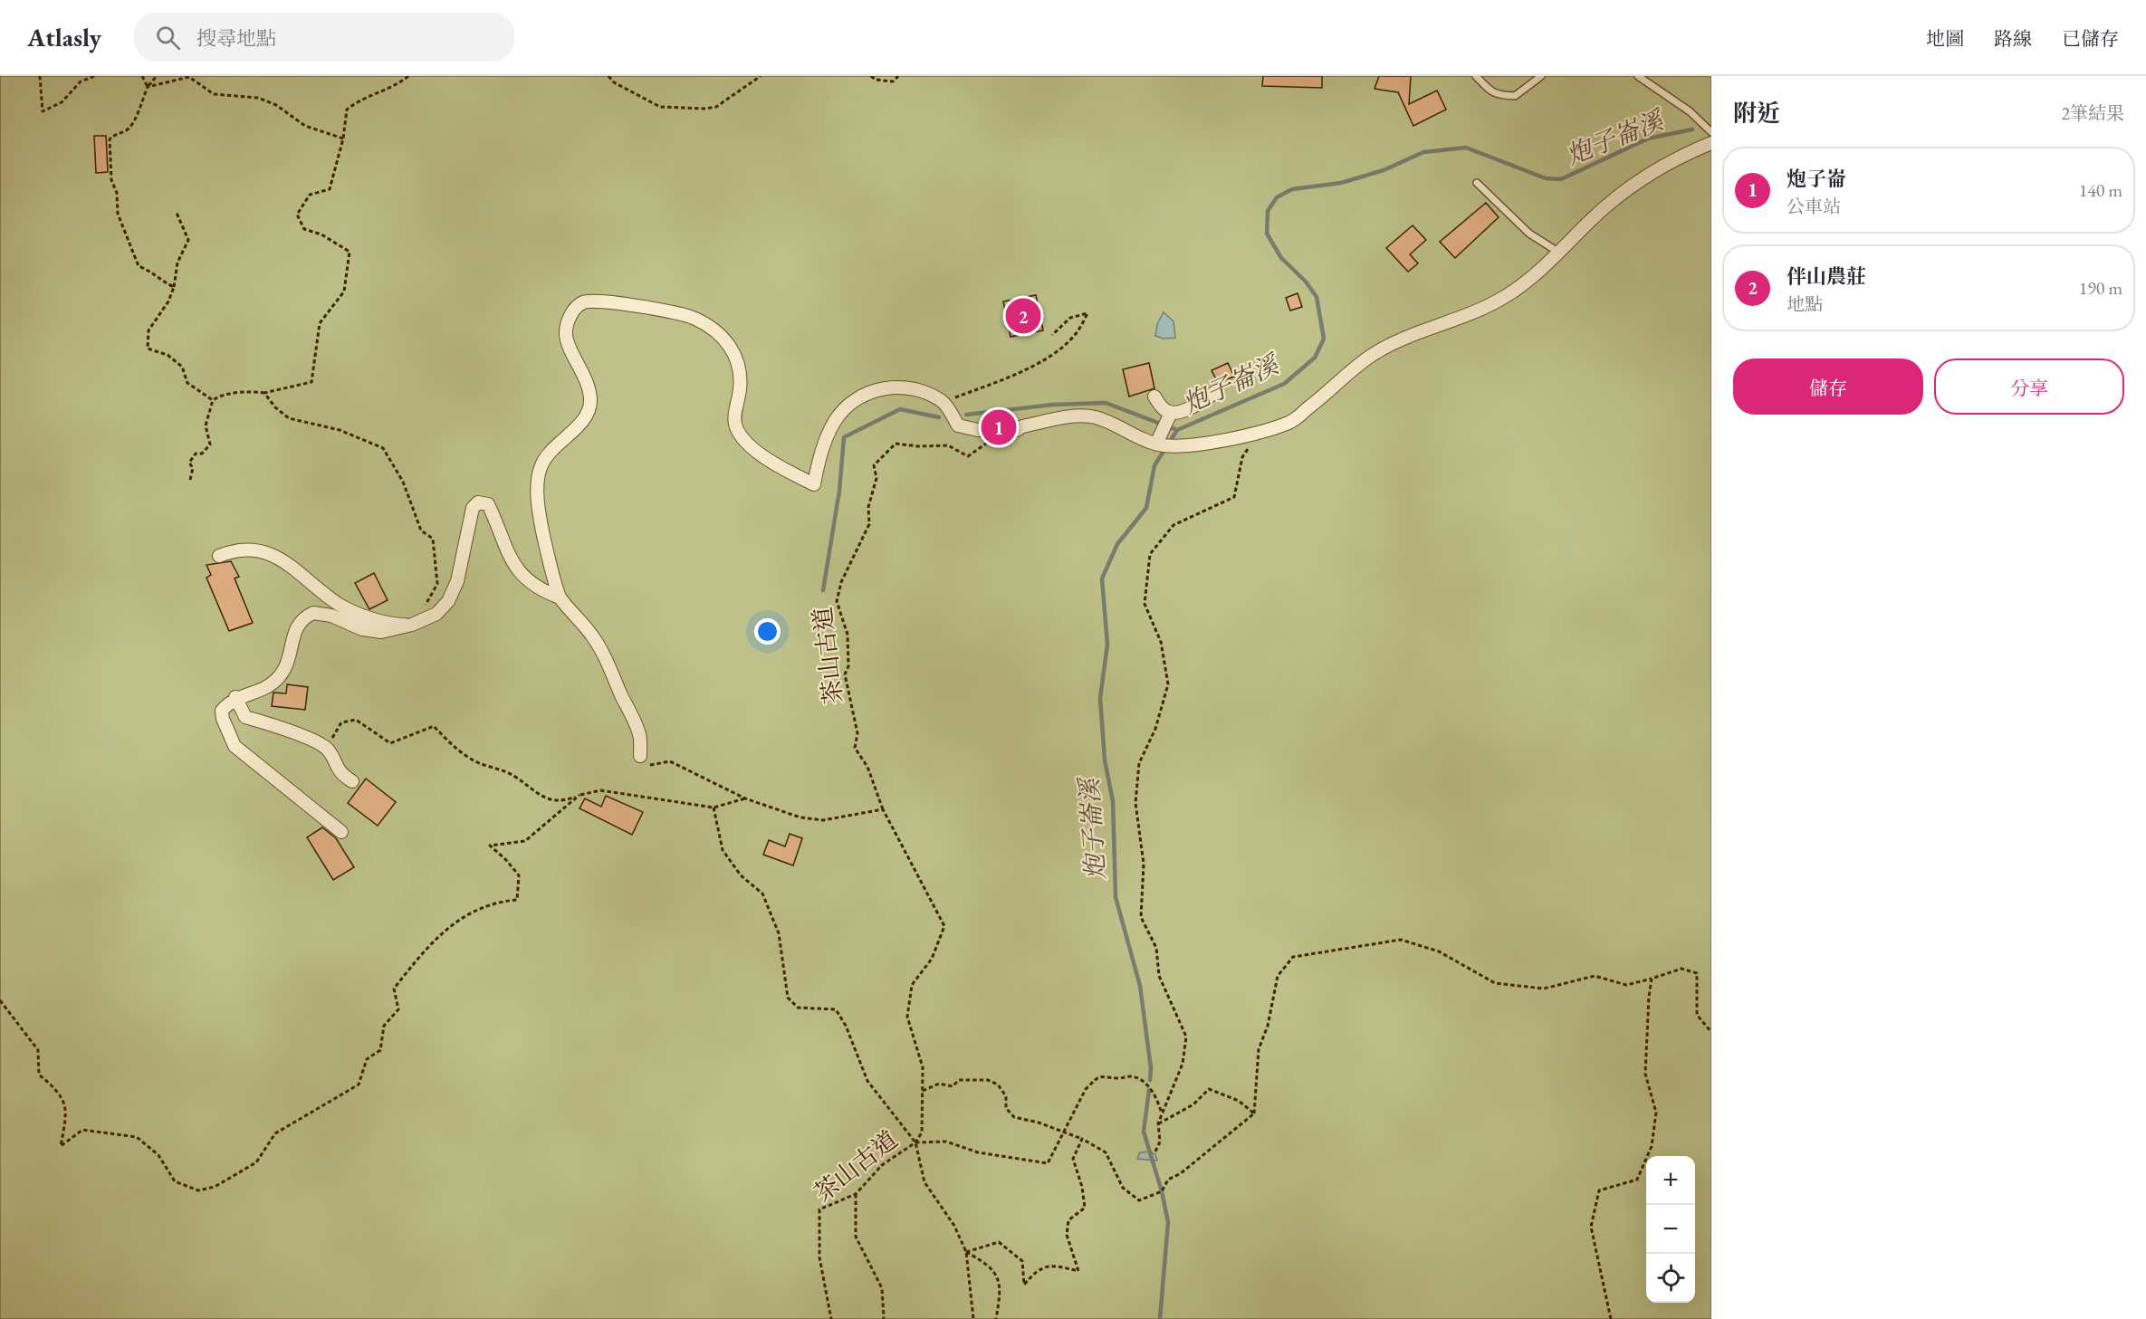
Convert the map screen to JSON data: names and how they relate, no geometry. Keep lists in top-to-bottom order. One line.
{"streets":{"path":["茶山古道"]},"water":["炮子崙溪"],"page":{"header":"Atlasly","search":"搜尋地點","nav":["地圖","路線","已儲存"],"heading":["附近","2筆結果"],"list":[{"mark":"1","name":"炮子崙","note":"公車站","value":"140 m"},{"mark":"2","name":"伴山農莊","note":"地點","value":"190 m"}],"pins":["2","1"],"buttons":["儲存","分享"],"map_buttons":["+","−"]}}
